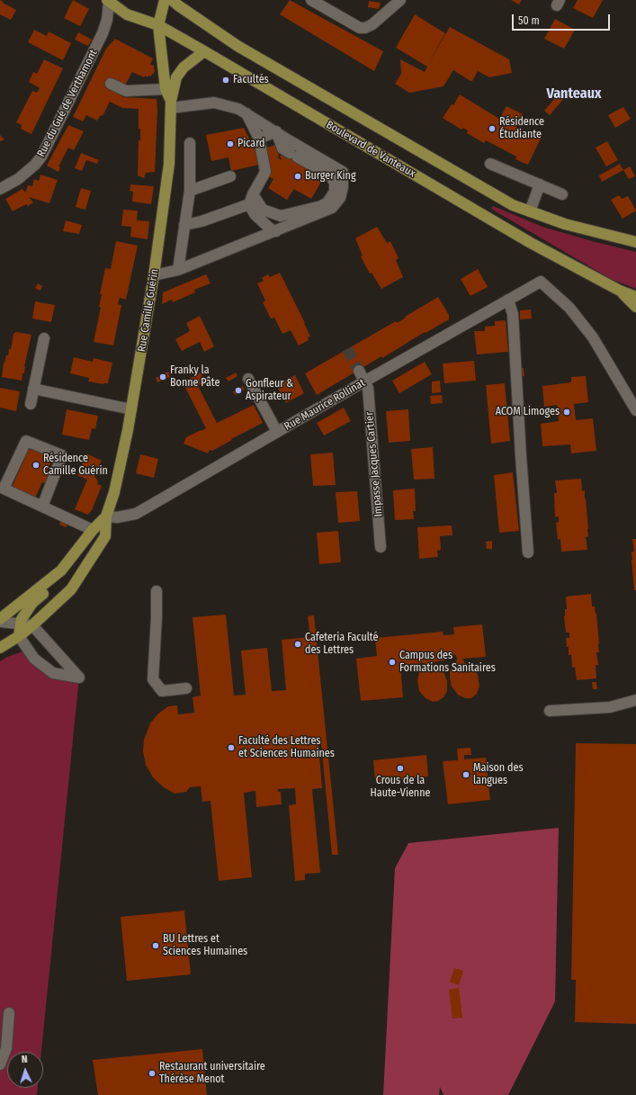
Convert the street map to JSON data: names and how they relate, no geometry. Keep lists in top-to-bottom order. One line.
{"streets":{"main road":["Boulevard de Vanteaux","Rue Camille Guérin"],"street":["Rue du Gué de Verthamont","Rue Maurice Rollinat","Impasse Jacques Cartier"]},"crossings":[["Rue du Gué de Verthamont","Boulevard de Vanteaux"],["Boulevard de Vanteaux","Rue Camille Guérin"],["Rue Camille Guérin","Rue Maurice Rollinat"],["Rue Maurice Rollinat","Impasse Jacques Cartier"]],"districts":["Vanteaux"],"places":["Facultés","Résidence Étudiante","Picard","Burger King","Franky la Bonne Pâte","Gonfleur & Aspirateur","ACOM Limoges","Résidence Camille Guérin","Cafeteria Faculté des Lettres","Campus des Formations Sanitaires","Faculté des Lettres et Sciences Humaines","Crous de la Haute-Vienne","Maison des langues","BU Lettres et Sciences Humaines","Restaurant universitaire Thérèse Menot"],"scale_bar":"50 m","north":"top"}
